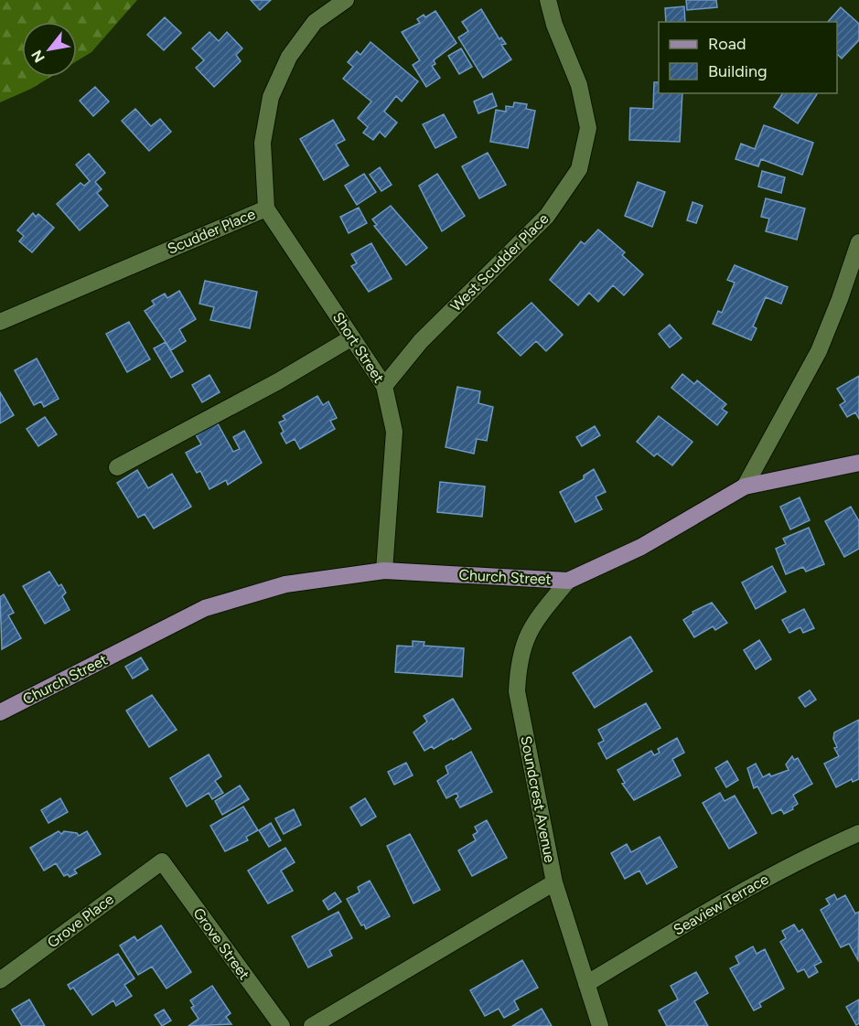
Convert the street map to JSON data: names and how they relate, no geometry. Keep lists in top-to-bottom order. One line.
{"streets":{"main road":["Church Street"],"street":["Scudder Place","West Scudder Place","Short Street","Soundcrest Avenue","Seaview Terrace","Grove Place","Grove Street"]},"crossings":[["Scudder Place","Short Street"],["West Scudder Place","Short Street"],["Short Street","Church Street"],["Church Street","Soundcrest Avenue"],["Soundcrest Avenue","Seaview Terrace"],["Grove Place","Grove Street"]],"legend":["Road","Building"],"north":"bottom left"}
